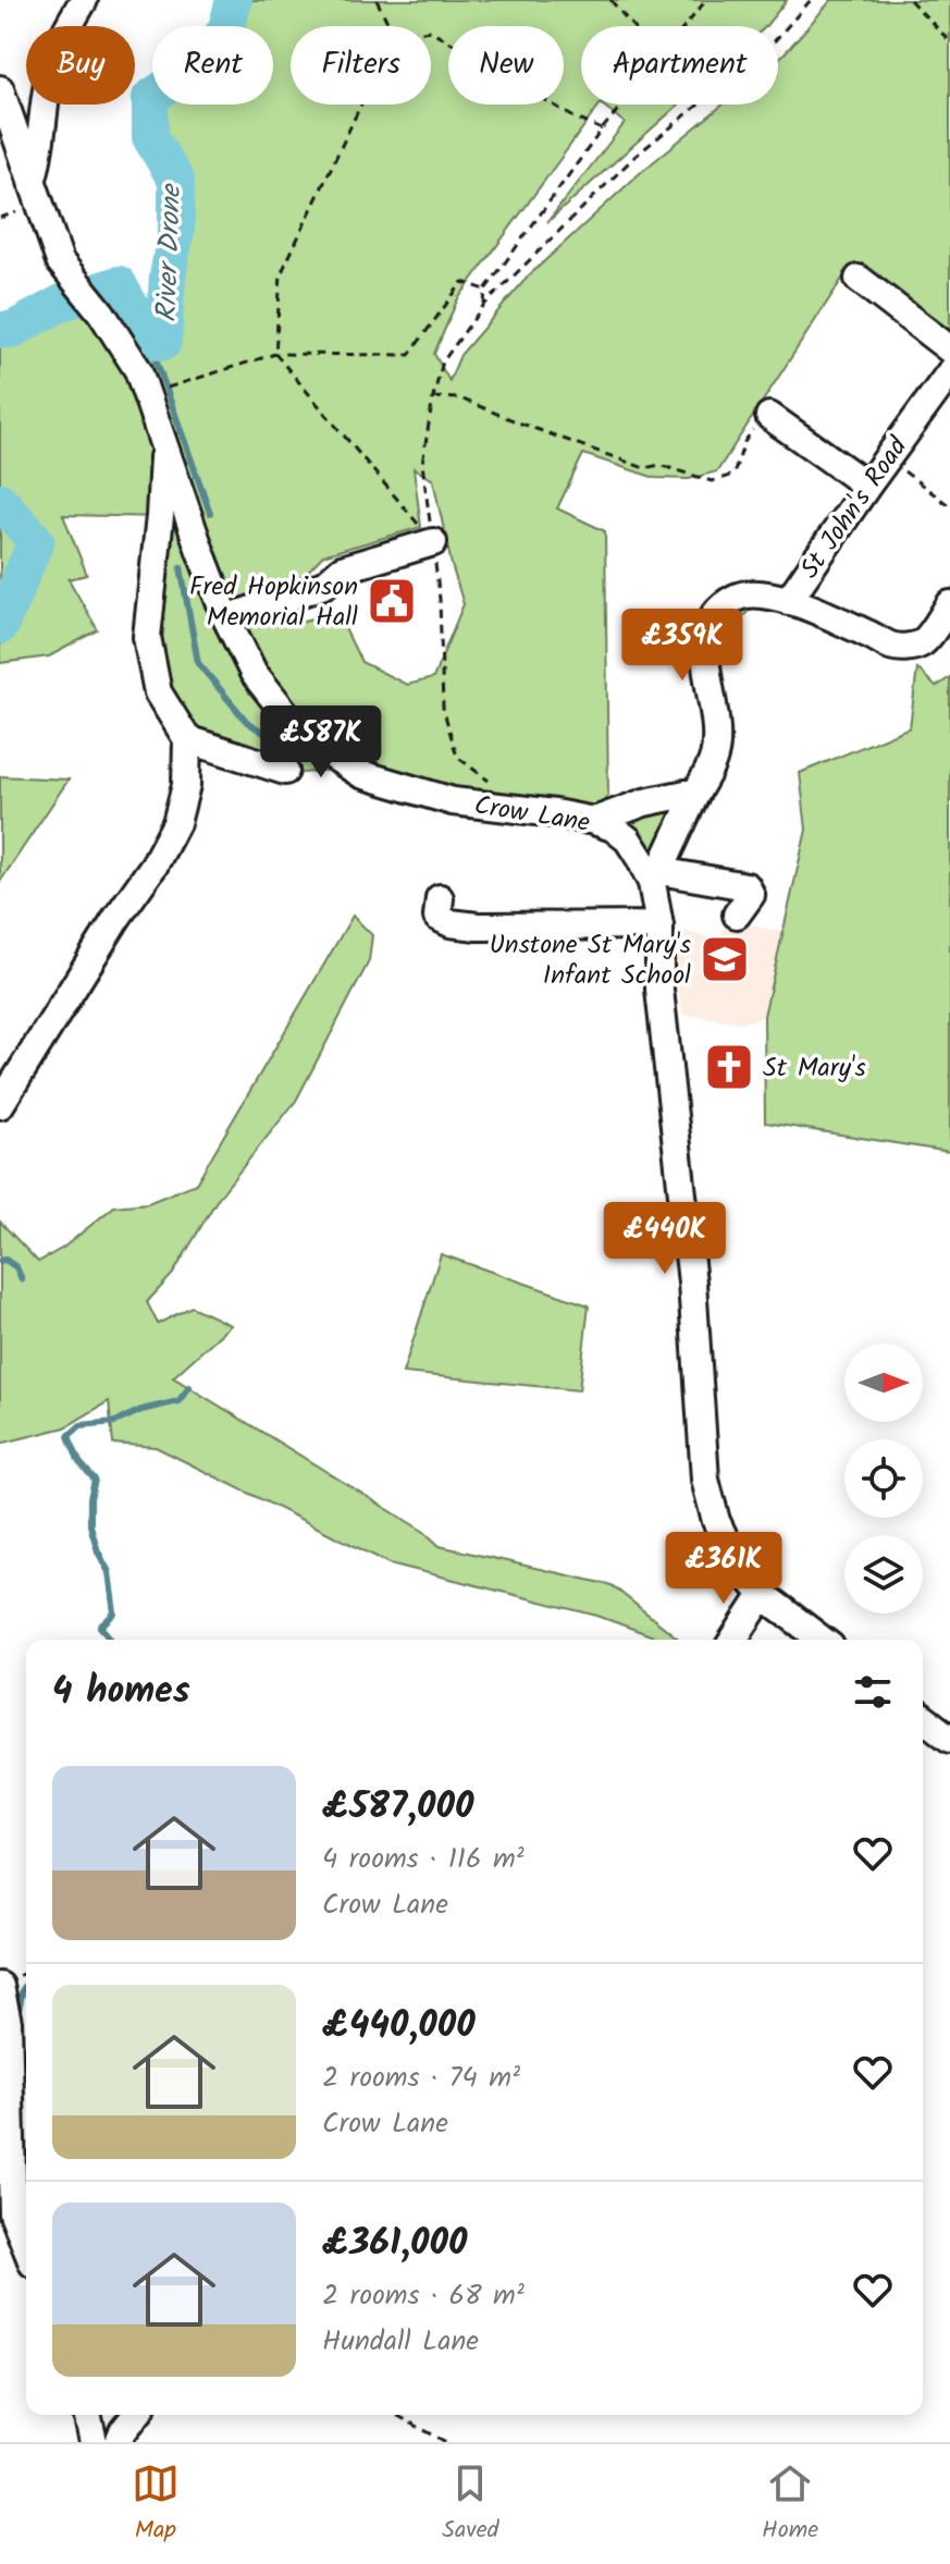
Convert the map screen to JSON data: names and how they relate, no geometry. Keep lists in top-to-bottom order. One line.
{"streets":{"street":["St John's Road","Crow Lane"]},"crossings":[["St John's Road","Crow Lane"]],"water":["River Drone"],"places":{"public building":["Fred Hopkinson Memorial Hall"],"school or university":["Unstone St Mary's Infant School"],"church":["St Mary's"]},"north":"right","page":{"chip":["Buy","Rent","Filters","New","Apartment"],"price":["£359K","£587K","£440K","£361K"],"heading":"4 homes","list":[{"name":"£587,000","note":"4 rooms · 116 m² · Crow Lane"},{"name":"£440,000","note":"2 rooms · 74 m² · Crow Lane"},{"name":"£361,000","note":"2 rooms · 68 m² · Hundall Lane"}],"tabs":["Map","Saved","Home"]}}
